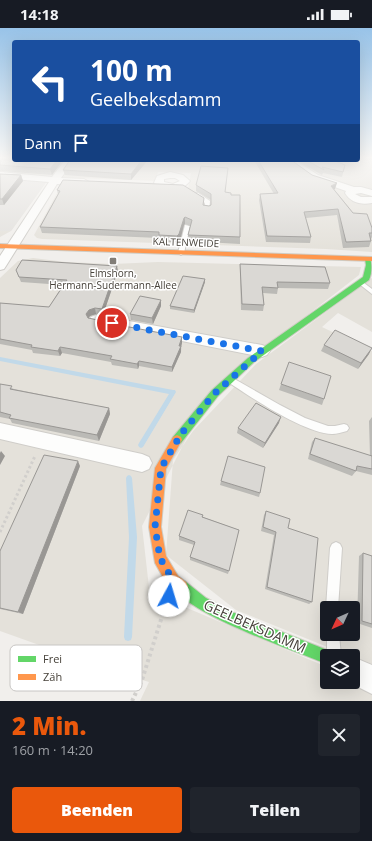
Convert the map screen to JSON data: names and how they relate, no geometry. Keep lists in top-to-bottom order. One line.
{"streets":{"street":["KALTENWEIDE","GEELBEKSDAMM"]},"crossings":[["KALTENWEIDE","GEELBEKSDAMM"]],"places":{"transit":["Elmshorn, Hermann-Sudermann-Allee"]},"legend":["Frei","Zäh"],"north":"bottom left","page":{"status":"14:18","turn":["100 m","Geelbeksdamm"],"then":"Dann","heading":["2 Min.","160 m · 14:20"],"buttons":["Beenden","Teilen"]}}
